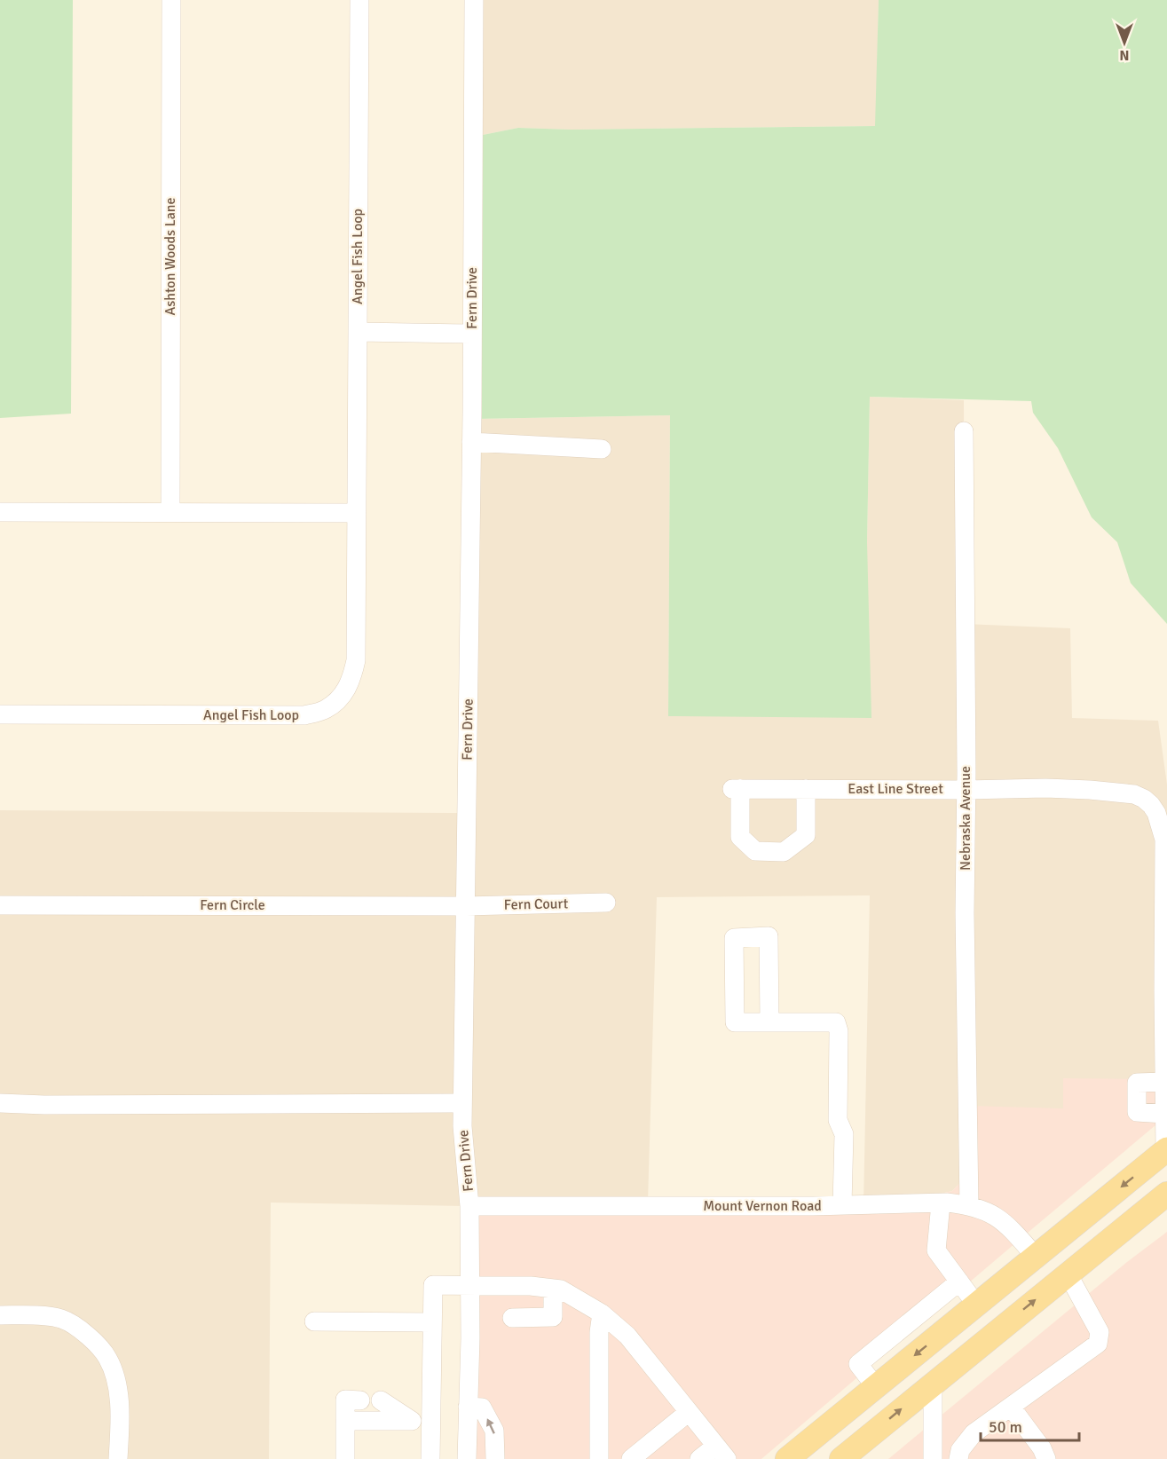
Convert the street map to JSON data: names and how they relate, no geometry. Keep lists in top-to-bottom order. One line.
{"streets":{"street":["Ashton Woods Lane","Angel Fish Loop","Fern Drive","East Line Street","Nebraska Avenue","Fern Court","Fern Circle","Mount Vernon Road"]},"crossings":[["Fern Drive","Fern Court"],["Fern Drive","Fern Circle"],["Fern Drive","Mount Vernon Road"],["East Line Street","Nebraska Avenue"],["Nebraska Avenue","Mount Vernon Road"],["Fern Court","Fern Circle"]],"scale_bar":"50 m","north":"bottom"}
